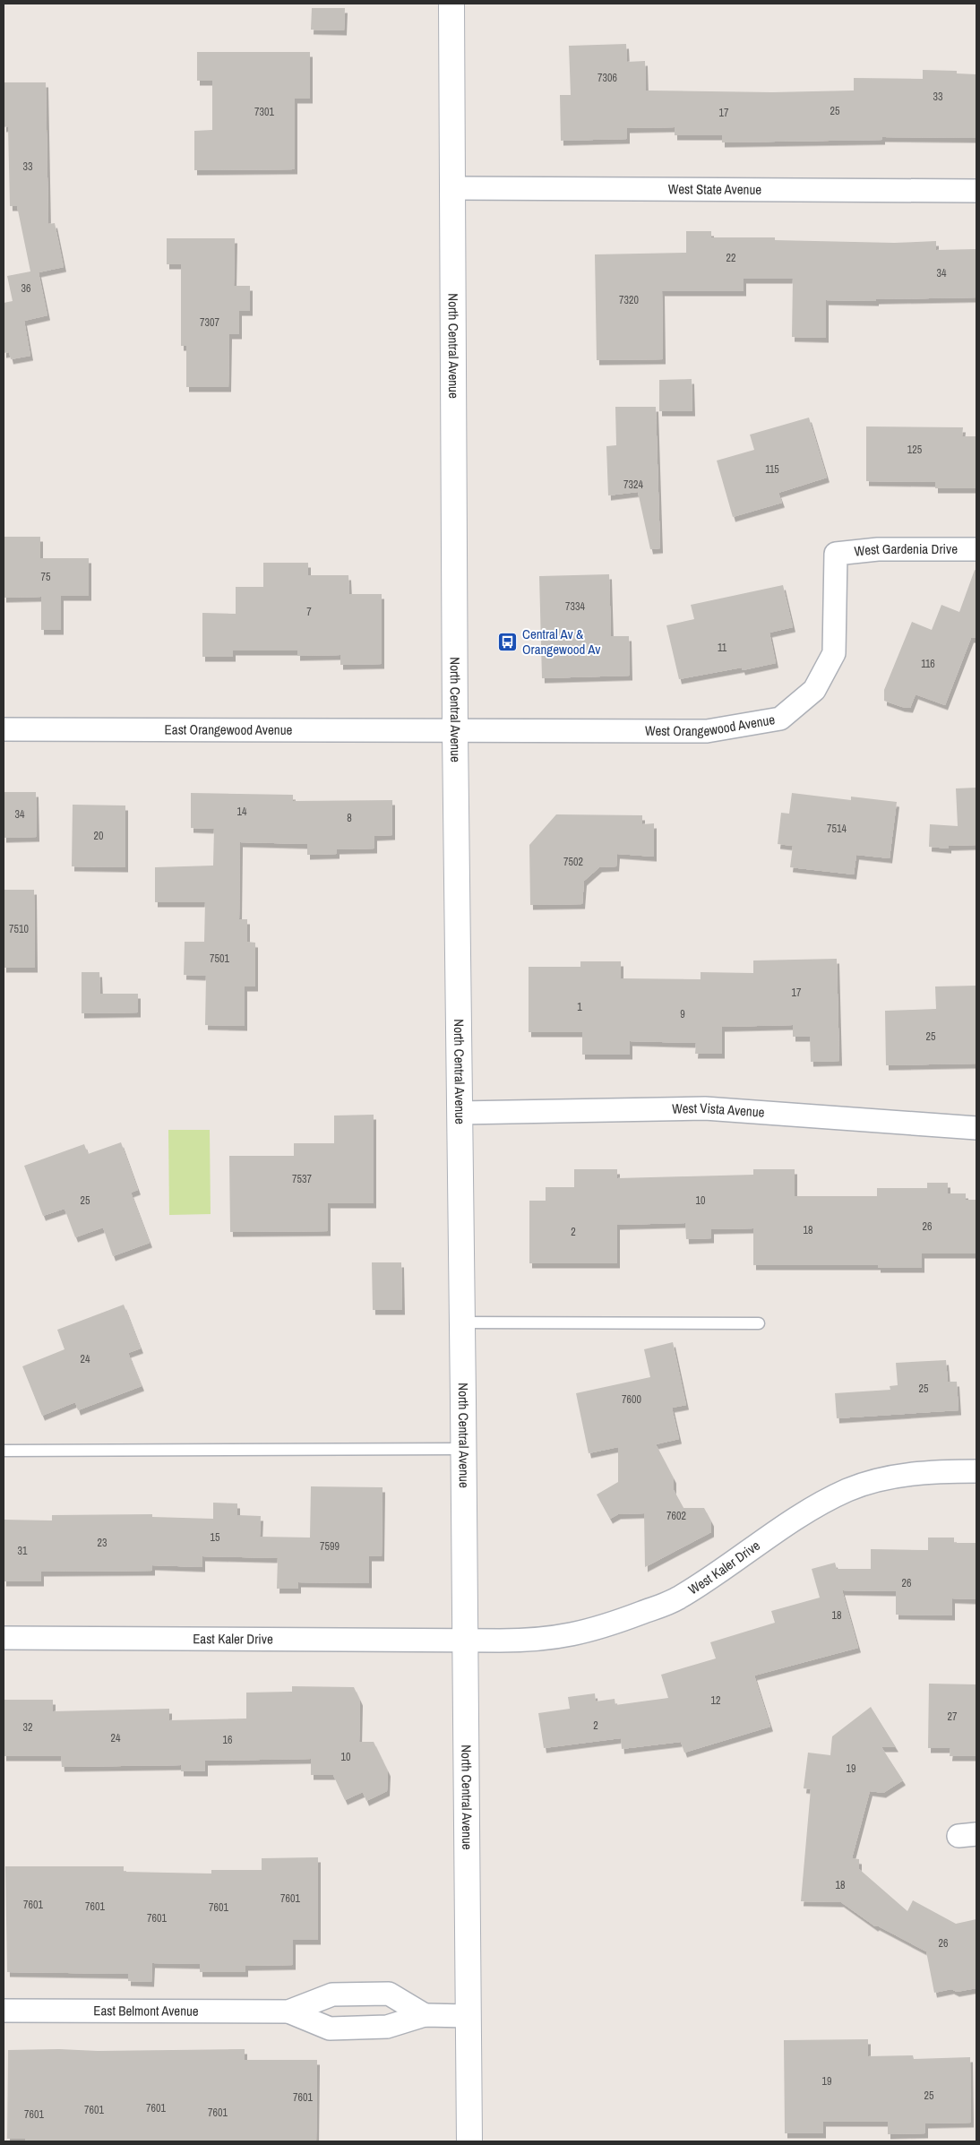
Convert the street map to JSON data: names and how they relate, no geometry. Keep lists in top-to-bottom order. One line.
{"streets":{"main road":["North Central Avenue"],"street":["West State Avenue","West Gardenia Drive","West Orangewood Avenue","East Orangewood Avenue","West Vista Avenue","West Kaler Drive","East Kaler Drive","East Belmont Avenue"]},"crossings":[["West State Avenue","North Central Avenue"],["North Central Avenue","West Orangewood Avenue"],["North Central Avenue","East Orangewood Avenue"],["North Central Avenue","West Vista Avenue"],["North Central Avenue","West Kaler Drive"],["North Central Avenue","East Kaler Drive"],["North Central Avenue","East Belmont Avenue"],["West Gardenia Drive","West Orangewood Avenue"],["West Orangewood Avenue","East Orangewood Avenue"],["West Kaler Drive","East Kaler Drive"]],"places":{"bus stop":["Central Av & Orangewood Av"]},"house_numbers":["7306","33","25","7301","17","33","22","34","36","7320","7307","125","115","7324","75","7334","7","11","116","14","34","8","7514","20","7502","7510","7501","17","1","9","25","7537","25","10","26","18","2","24","25","7600","7602","15","23","7599","31","26","18","12","27","2","32","24","16","10","19","18","7601","7601","7601","7601","7601","26","19","25","7601","7601","7601","7601","7601"]}
